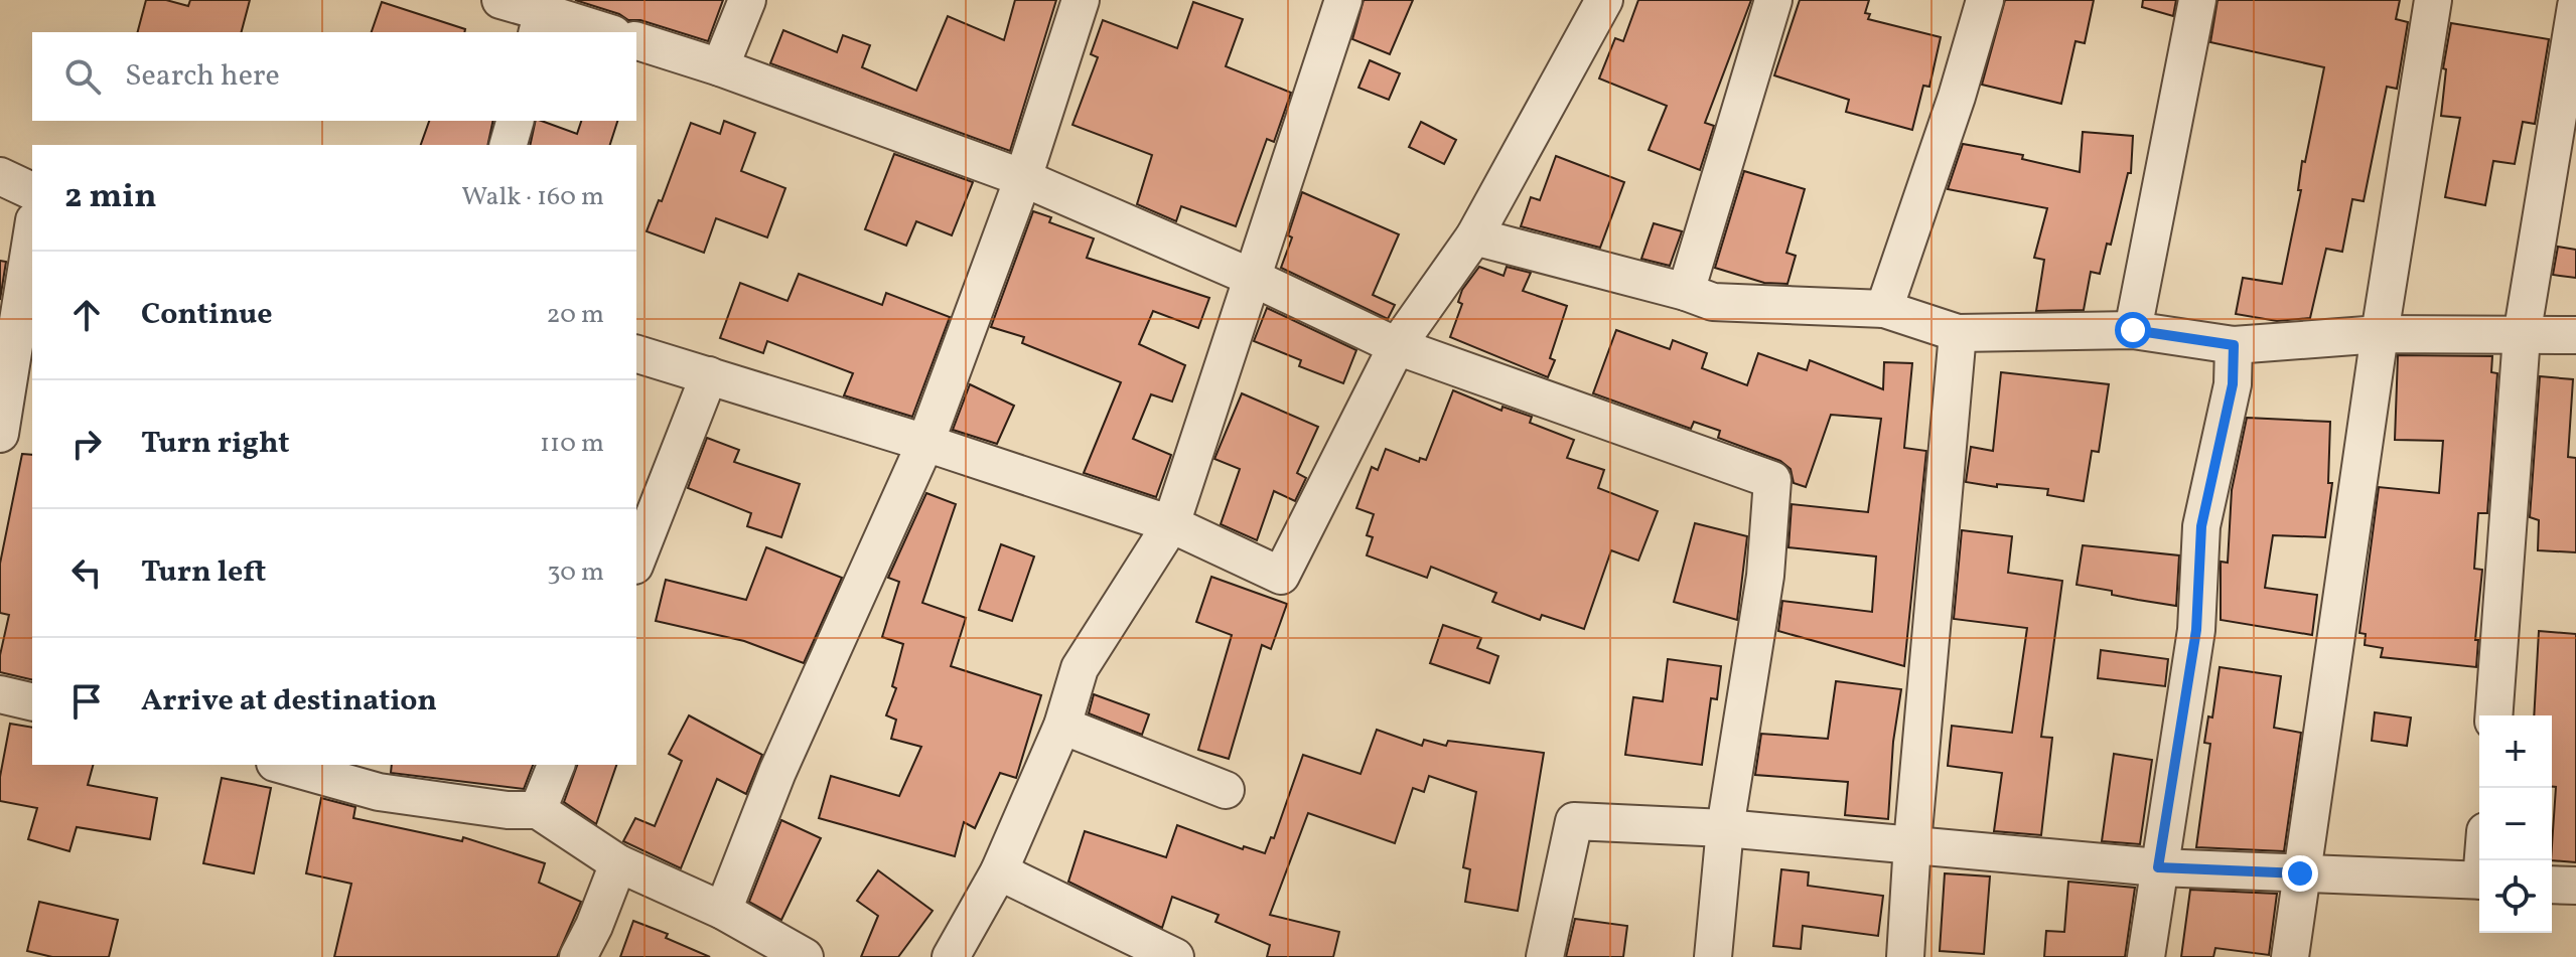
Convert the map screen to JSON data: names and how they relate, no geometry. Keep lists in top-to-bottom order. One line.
{"page":{"search":"Search here","heading":["2 min","Walk · 160 m"],"list":[["Continue","20 m"],["Turn right","110 m"],["Turn left","30 m"],"Arrive at destination"],"map_buttons":["+","−"]}}
